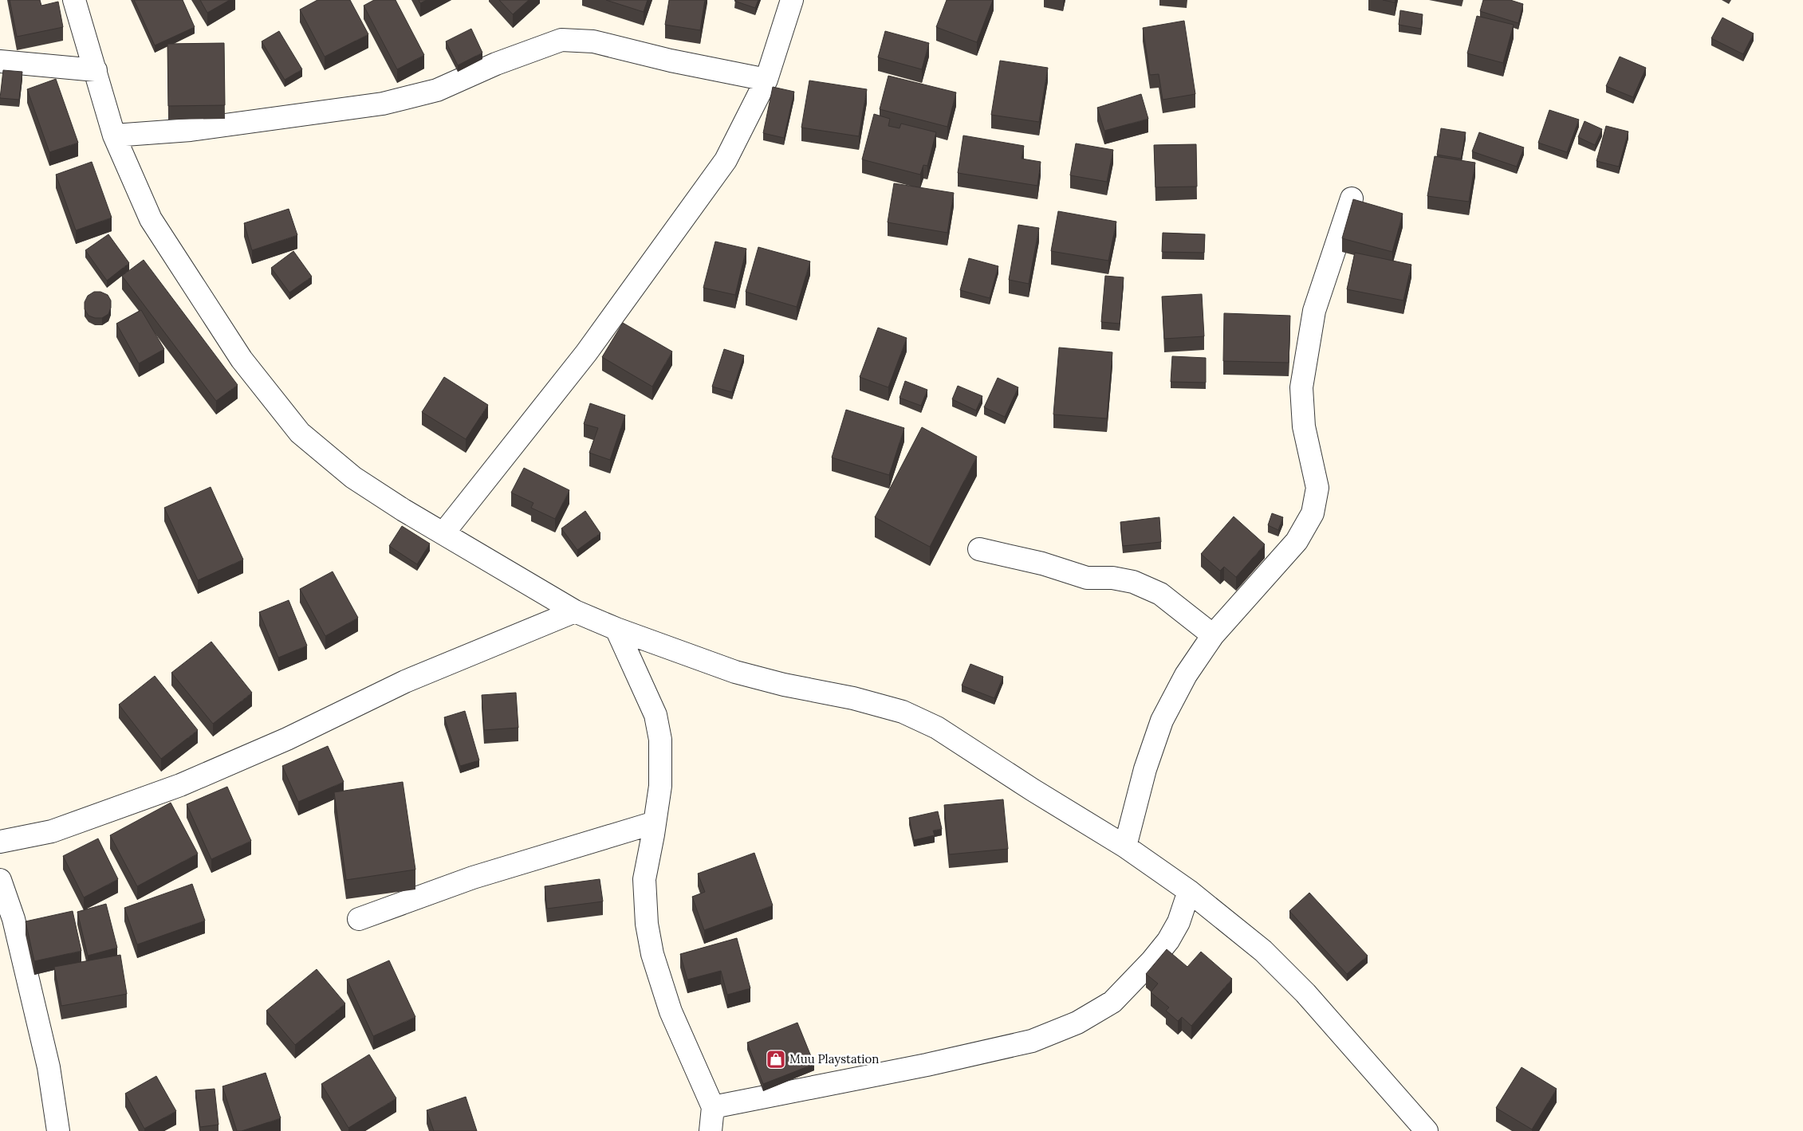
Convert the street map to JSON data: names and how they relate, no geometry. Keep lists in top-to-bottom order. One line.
{"places":{"shop":["Muu Playstation"]}}
